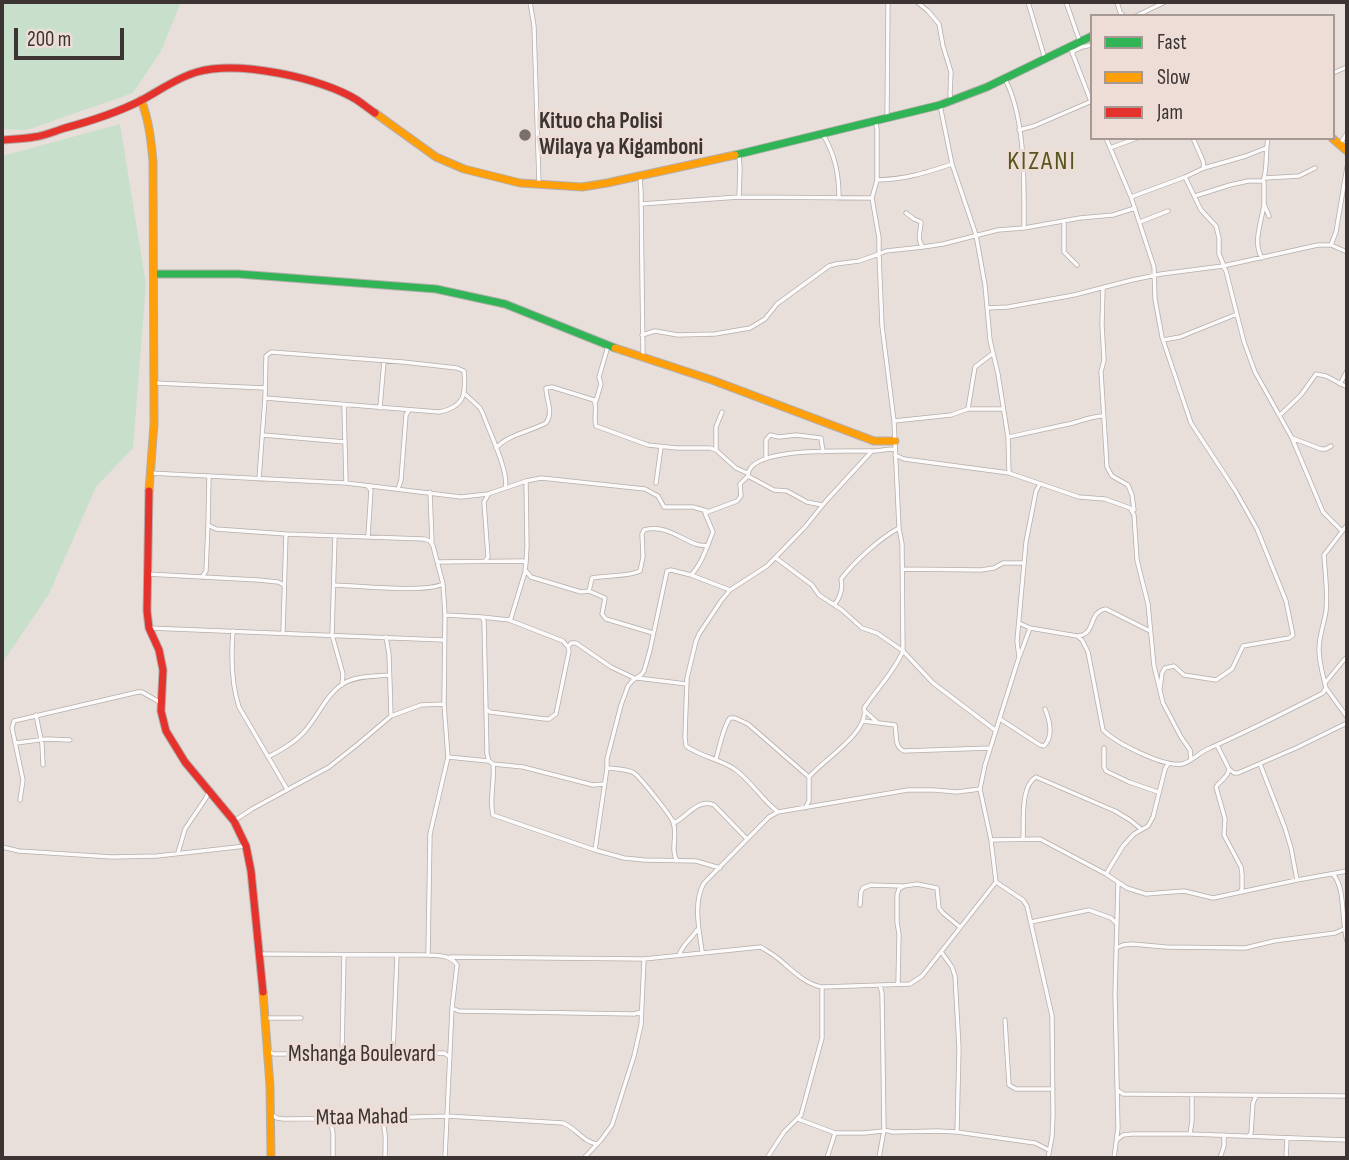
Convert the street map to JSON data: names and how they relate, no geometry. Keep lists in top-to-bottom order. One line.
{"streets":{"street":["Mshanga Boulevard","Mtaa Mahad"]},"districts":["KIZANI"],"places":["Kituo cha Polisi Wilaya ya Kigamboni"],"legend":["Fast","Slow","Jam"],"scale_bar":"200 m"}
